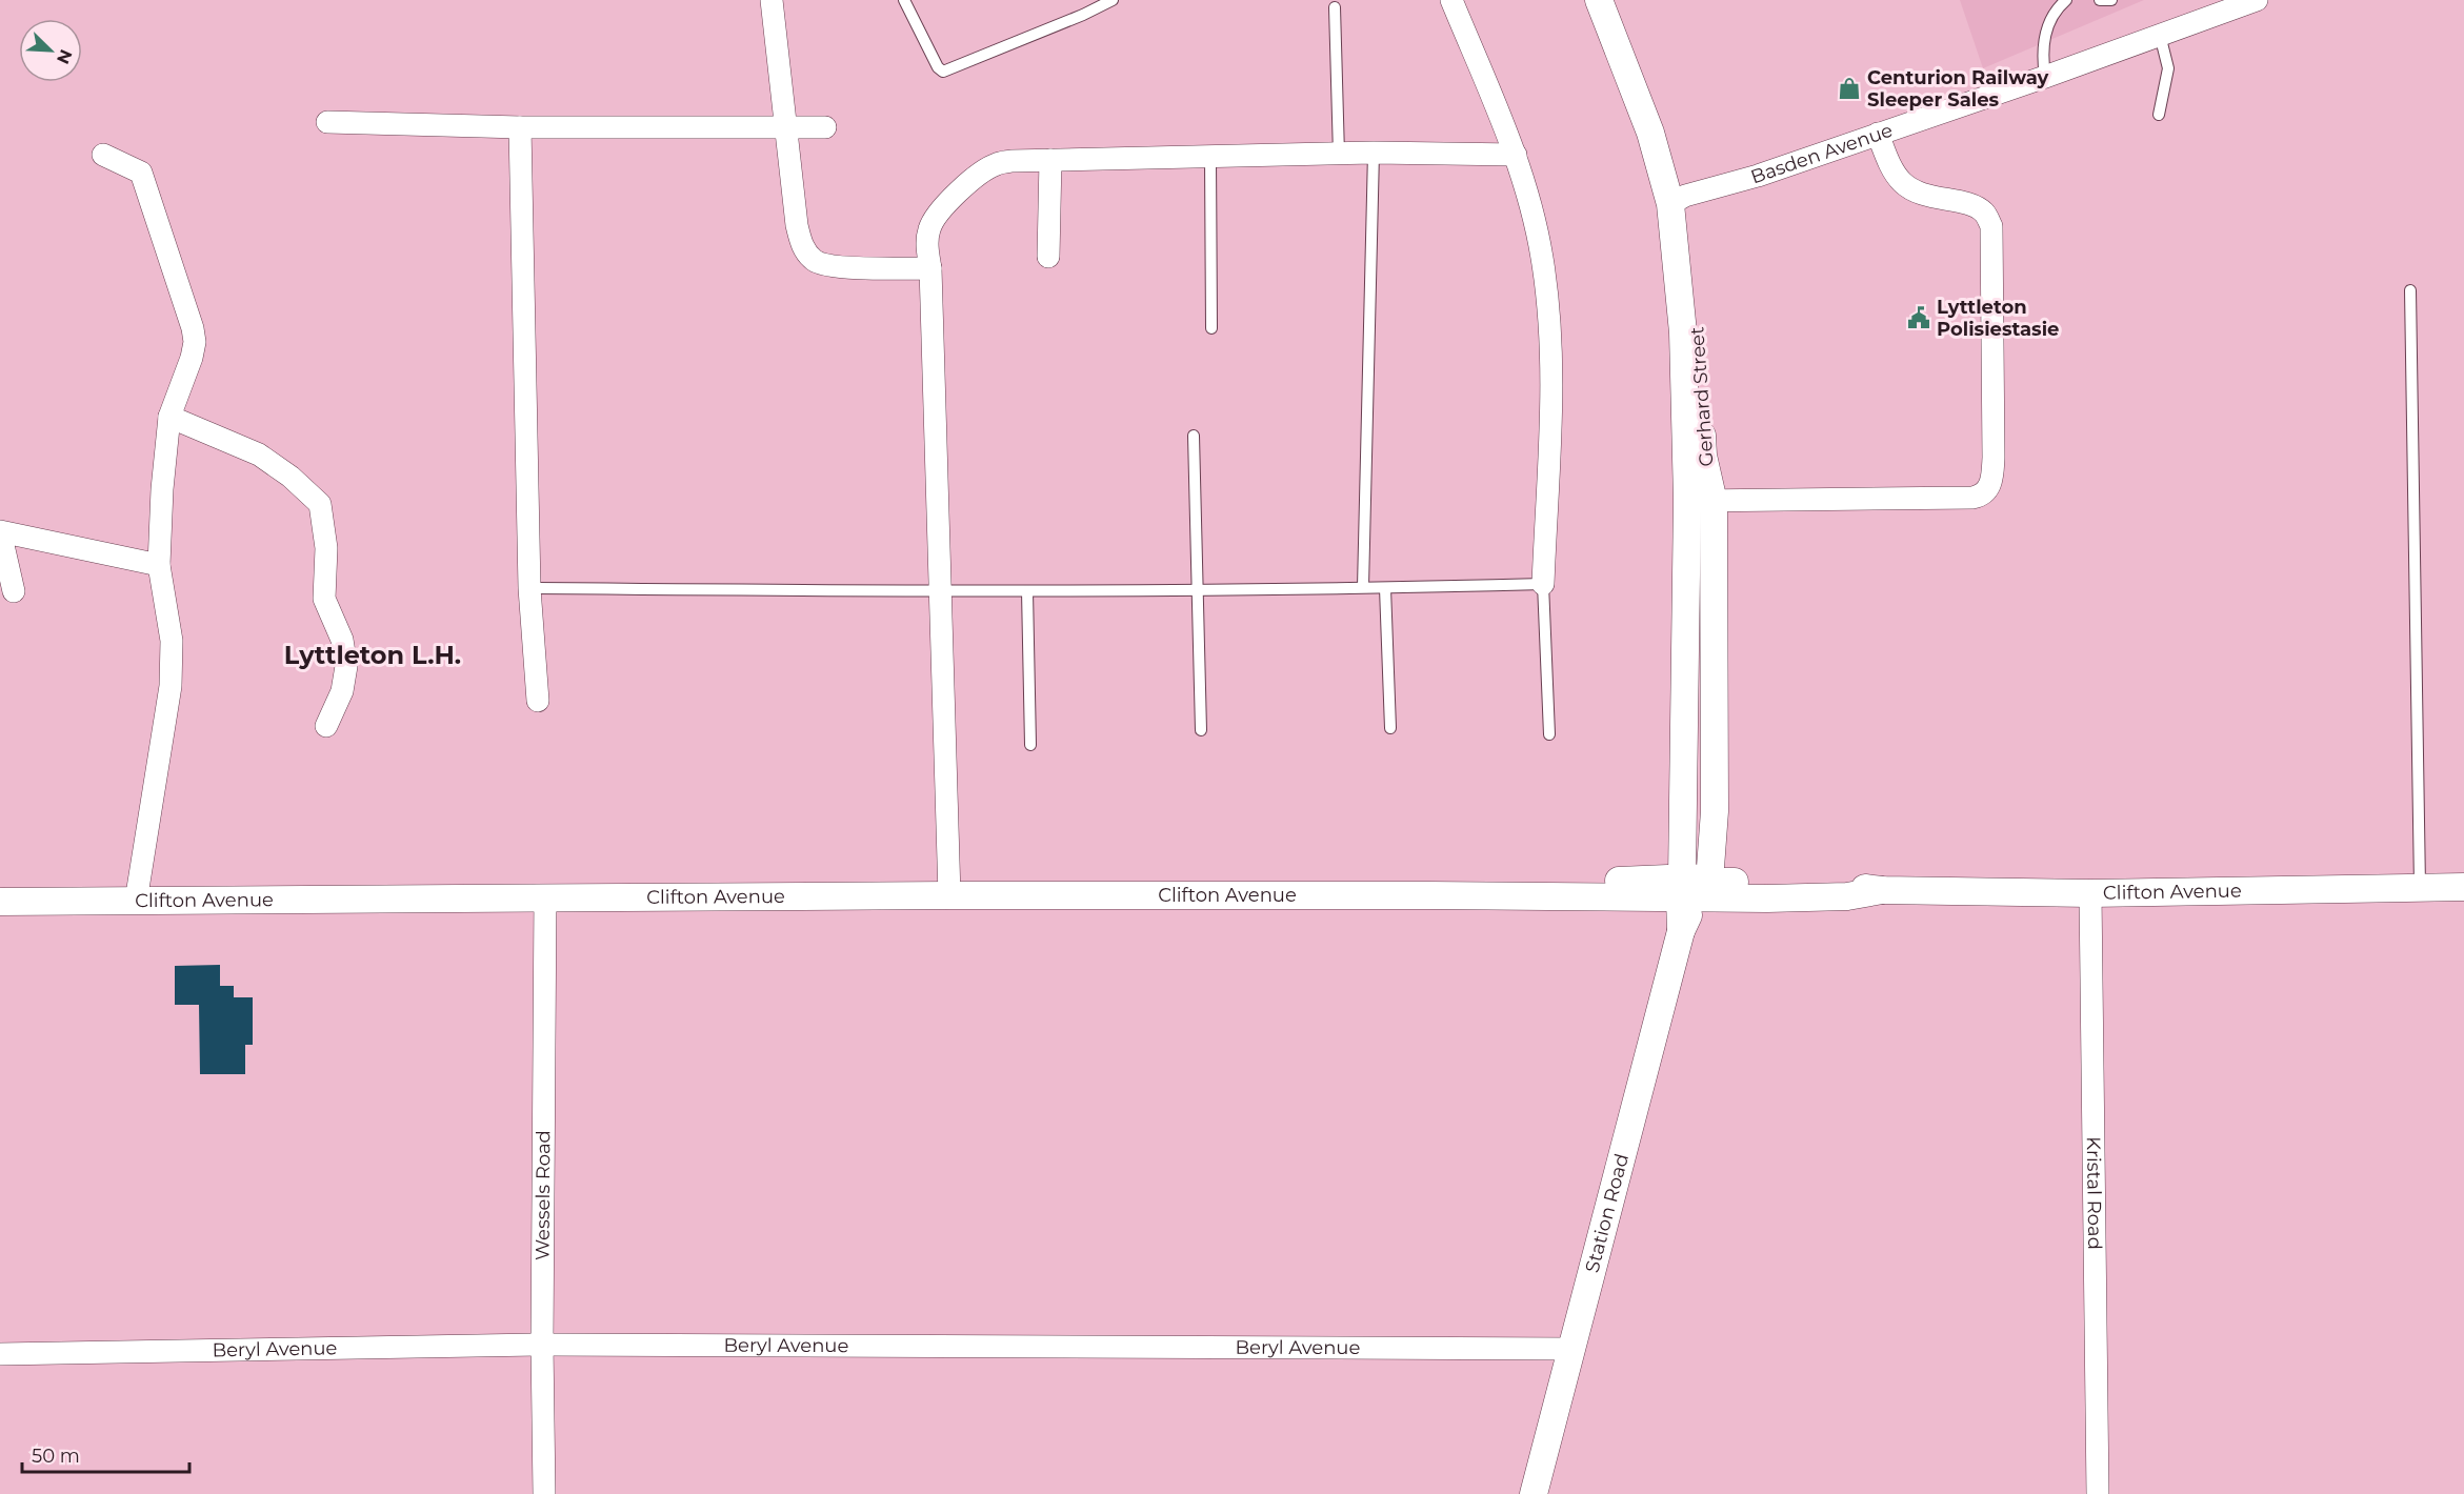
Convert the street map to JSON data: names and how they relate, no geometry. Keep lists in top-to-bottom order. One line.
{"streets":{"street":["Basden Avenue","Gerhard Street","Clifton Avenue","Kristal Road","Wessels Road","Station Road","Beryl Avenue"]},"crossings":[["Basden Avenue","Gerhard Street"],["Gerhard Street","Clifton Avenue"],["Gerhard Street","Station Road"],["Clifton Avenue","Kristal Road"],["Clifton Avenue","Wessels Road"],["Clifton Avenue","Station Road"],["Wessels Road","Beryl Avenue"],["Station Road","Beryl Avenue"]],"districts":["Lyttleton L.H."],"places":{"shop":["Centurion Railway Sleeper Sales"],"public building":["Lyttleton Polisiestasie"]},"scale_bar":"50 m","north":"bottom right"}
